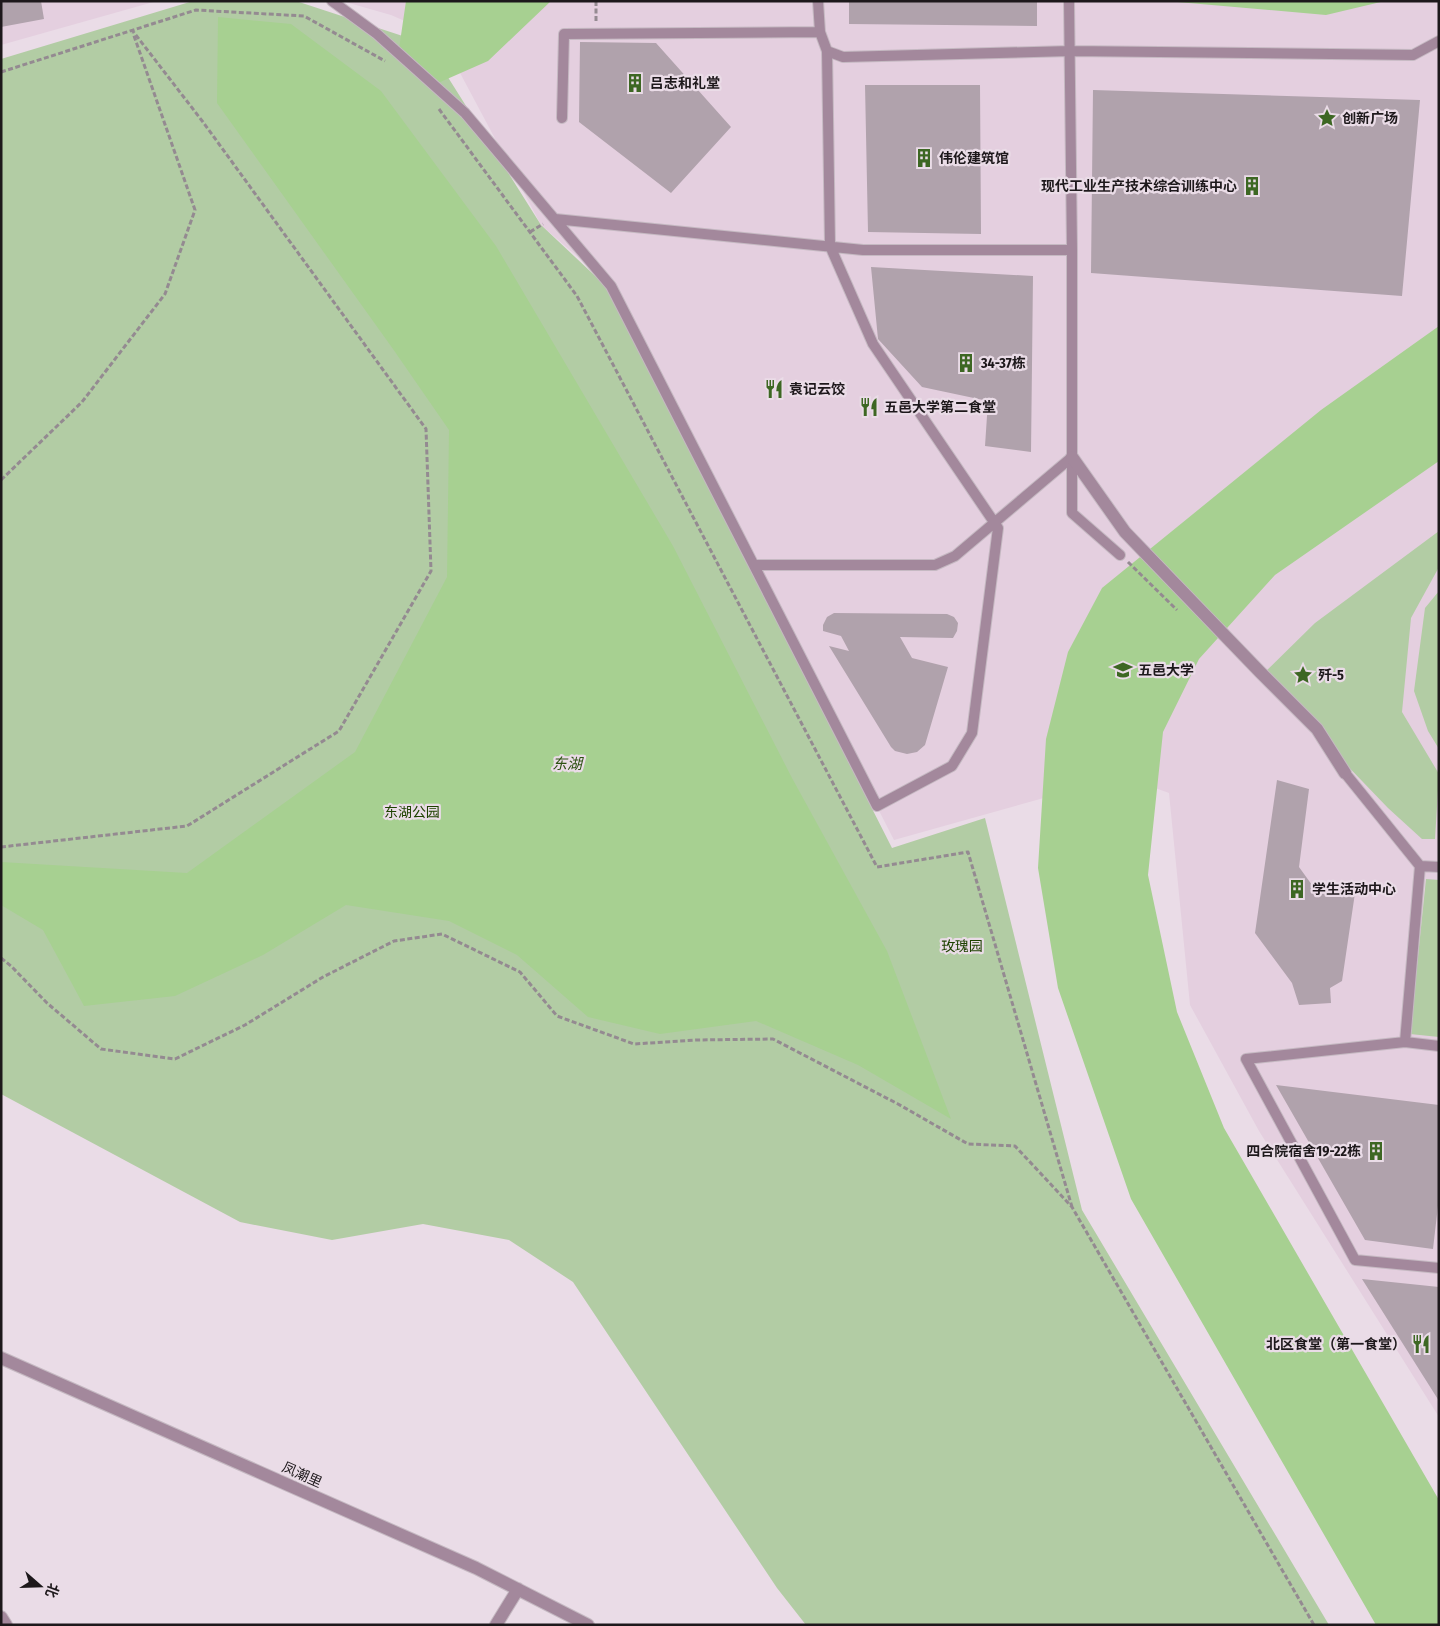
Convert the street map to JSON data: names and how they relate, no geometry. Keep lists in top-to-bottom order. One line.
{"streets":{"street":["凤潮里"]},"water":["东湖"],"parks":["东湖公园","玫瑰园"],"places":{"building":["吕志和礼堂","伟伦建筑馆","现代工业生产技术综合训练中心","34-37栋","学生活动中心","四合院宿舍19-22栋"],"place":["创新广场","歼-5"],"restaurant":["袁记云饺","五邑大学第二食堂","北区食堂（第一食堂）"],"school or university":["五邑大学"]},"north":"right"}
